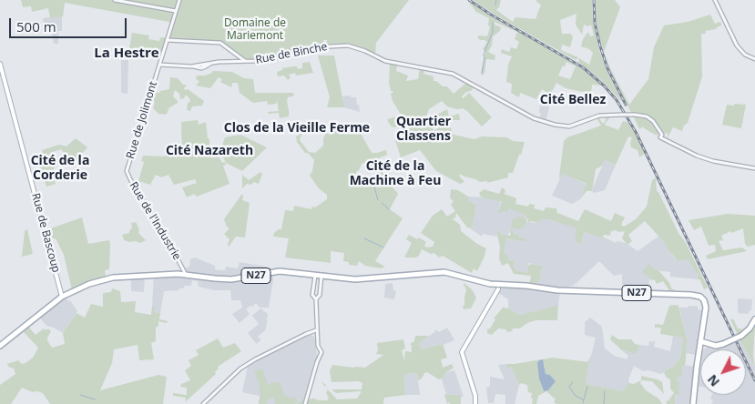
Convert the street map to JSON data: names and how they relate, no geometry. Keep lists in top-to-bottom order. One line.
{"streets":{"main road":["Rue de Bascoup","N27"],"street":["Rue de Binche","Rue de Jolimont","Rue de l'Industrie"]},"crossings":[["Rue de Binche","Rue de Jolimont"],["Rue de Jolimont","Rue de l'Industrie"],["Rue de l'Industrie","N27"],["Rue de Bascoup","N27"]],"districts":["La Hestre","Cité Bellez","Quartier Classens","Clos de la Vieille Ferme","Cité Nazareth","Cité de la Corderie","Cité de la Machine à Feu"],"parks":["Domaine de Mariemont"],"scale_bar":"500 m","north":"bottom left"}
